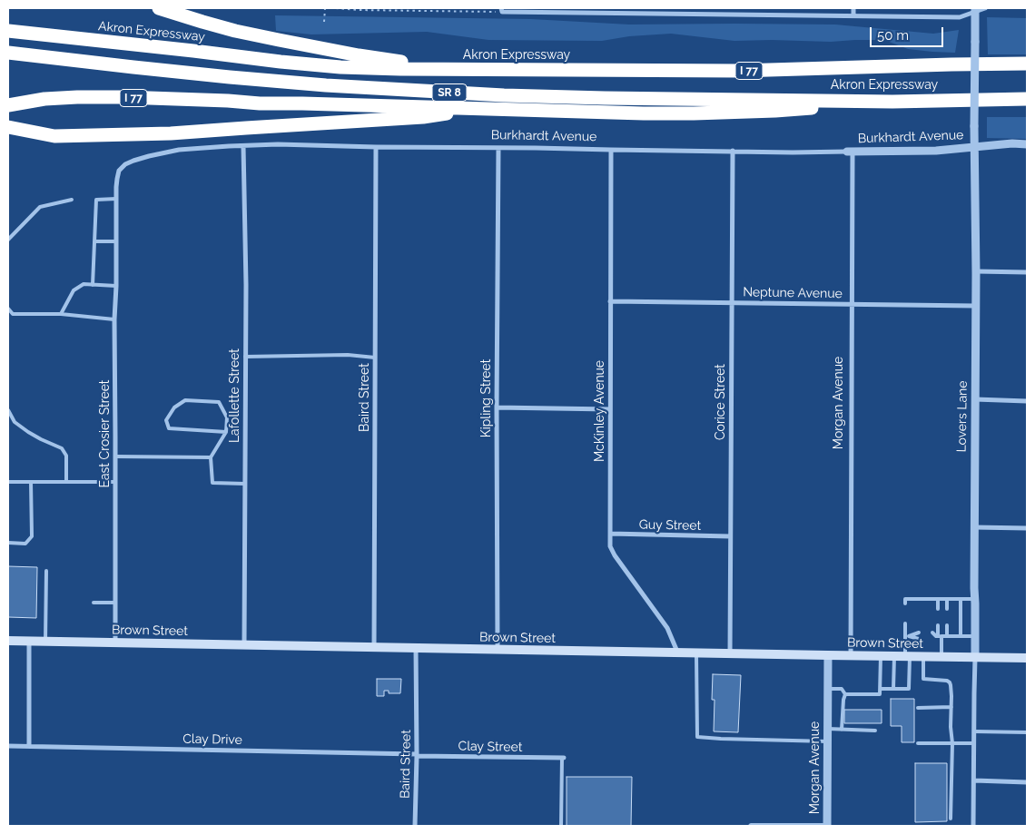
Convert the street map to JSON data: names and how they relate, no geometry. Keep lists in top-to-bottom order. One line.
{"streets":{"highway":["Akron Expressway","I 77","SR 8"],"main road":["Brown Street"],"street":["Burkhardt Avenue","Neptune Avenue","Lafollette Street","Baird Street","Kipling Street","Corice Street","Morgan Avenue","McKinley Avenue","Lovers Lane","East Crosier Street","Guy Street","Clay Drive","Clay Street"]},"crossings":[["Akron Expressway","I 77"],["Burkhardt Avenue","Lafollette Street"],["Burkhardt Avenue","Baird Street"],["Burkhardt Avenue","Kipling Street"],["Burkhardt Avenue","Corice Street"],["Burkhardt Avenue","Morgan Avenue"],["Burkhardt Avenue","McKinley Avenue"],["Burkhardt Avenue","Lovers Lane"],["Burkhardt Avenue","East Crosier Street"],["Neptune Avenue","Corice Street"],["Neptune Avenue","Morgan Avenue"],["Neptune Avenue","McKinley Avenue"],["Neptune Avenue","Lovers Lane"],["Lafollette Street","Brown Street"],["Baird Street","Brown Street"],["Baird Street","Clay Drive"],["Baird Street","Clay Street"],["Kipling Street","Brown Street"],["Corice Street","Guy Street"],["Corice Street","Brown Street"],["Morgan Avenue","Brown Street"],["McKinley Avenue","Guy Street"],["McKinley Avenue","Brown Street"],["Lovers Lane","Brown Street"],["East Crosier Street","Brown Street"],["Clay Drive","Clay Street"]],"scale_bar":"50 m"}
